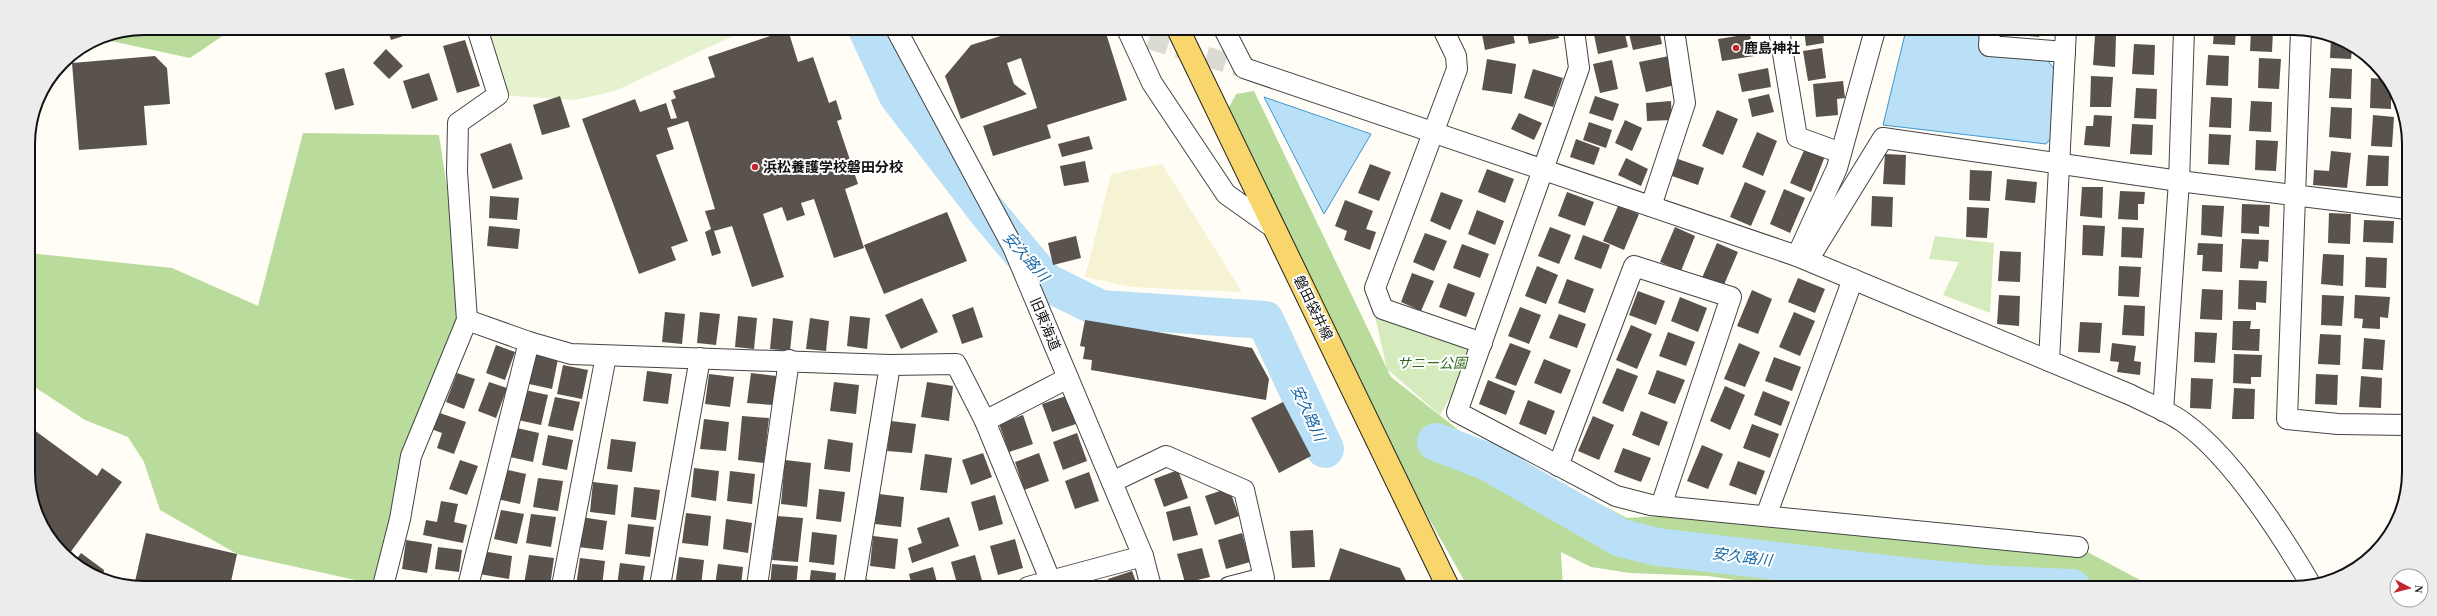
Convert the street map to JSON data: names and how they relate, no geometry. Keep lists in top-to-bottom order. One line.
{"streets":{"main road":["磐田袋井線"],"street":["旧東海道"]},"water":["安久路川"],"parks":["サニー公園"],"places":["鹿島神社","浜松養護学校磐田分校"],"north":"right"}
